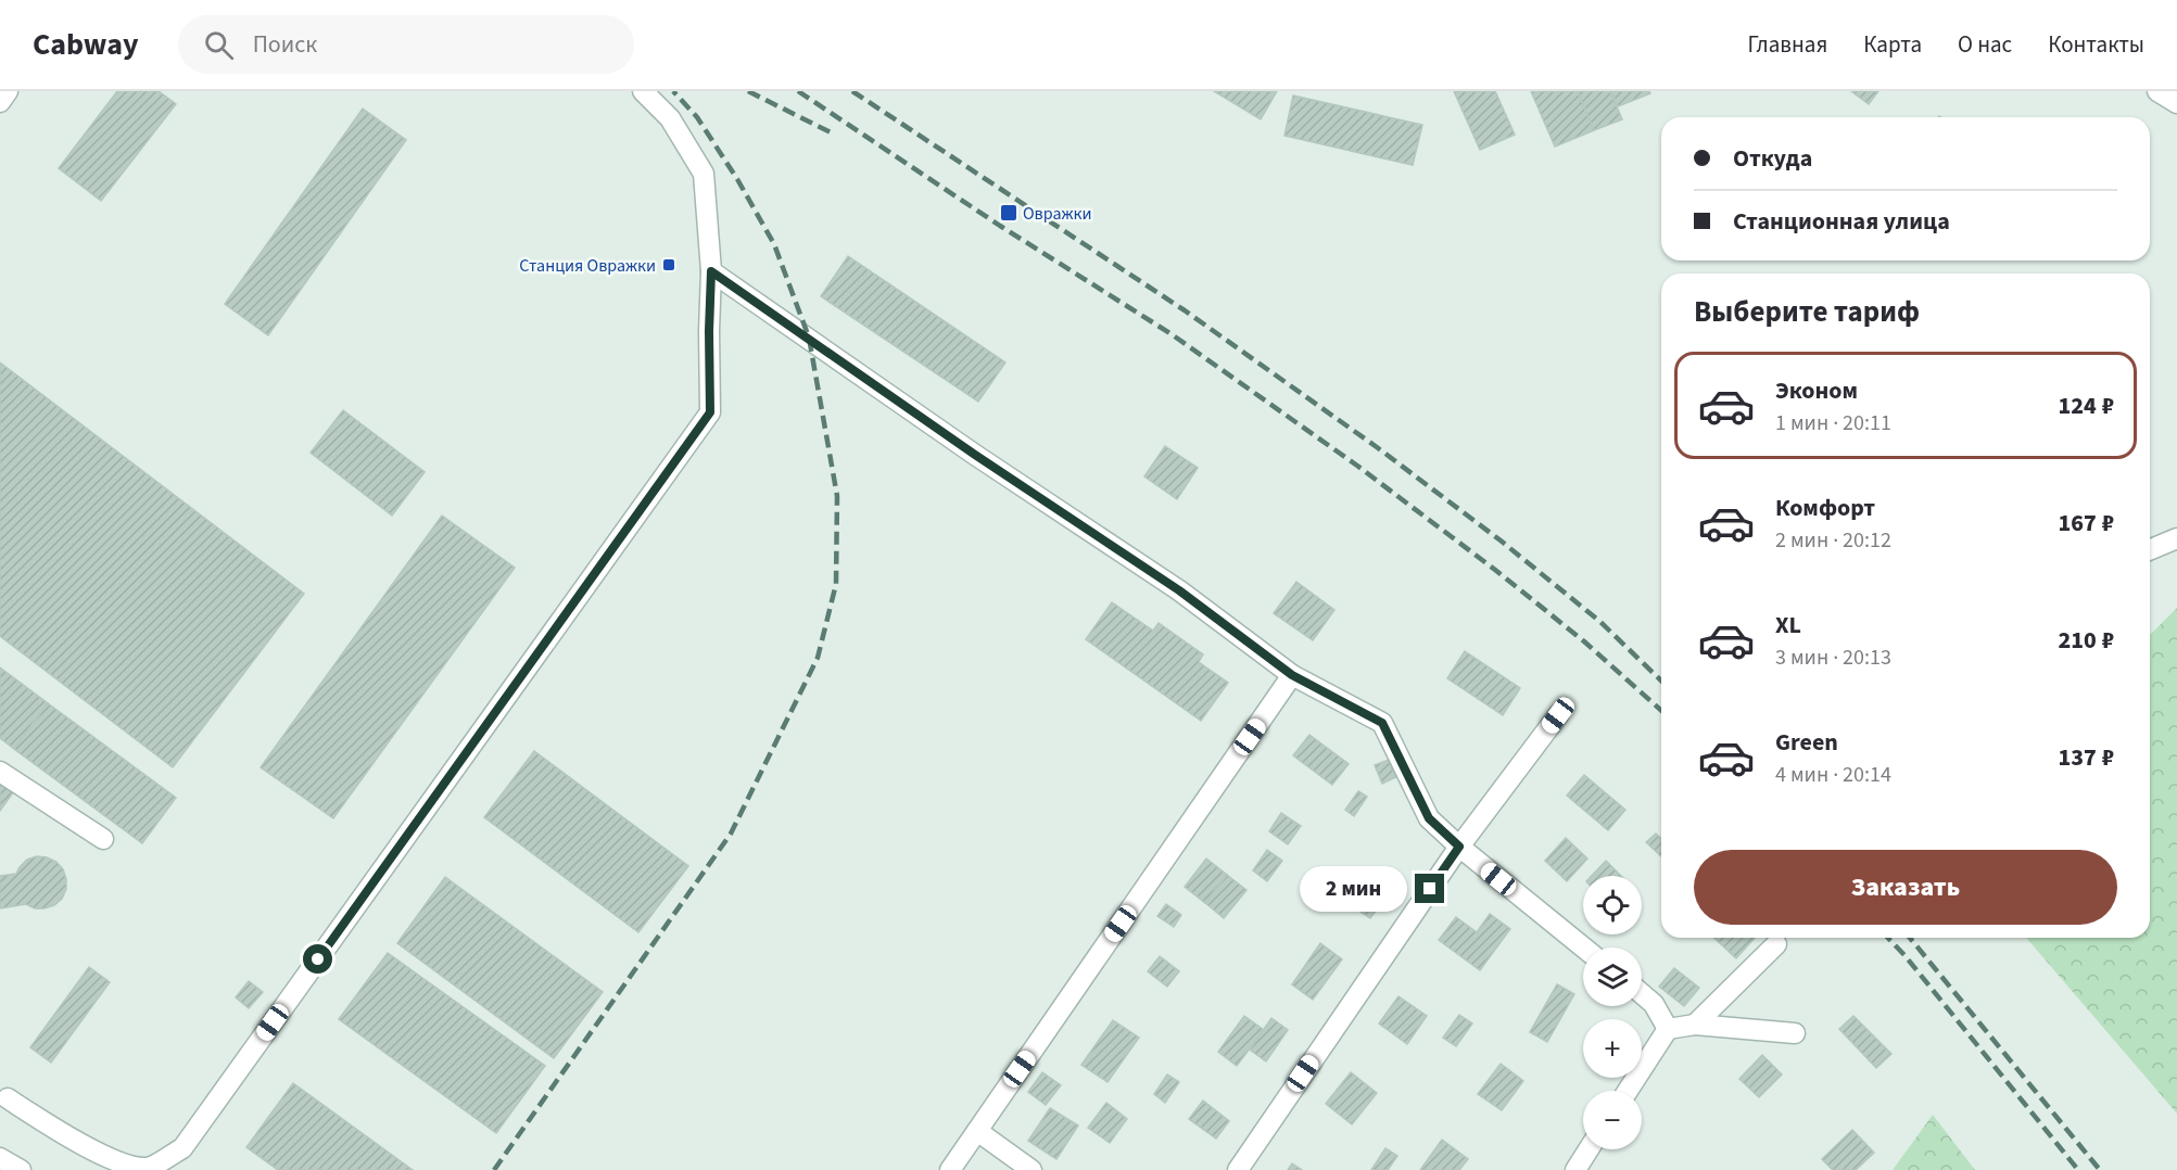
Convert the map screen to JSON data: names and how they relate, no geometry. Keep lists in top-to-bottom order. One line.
{"places":{"transit":["Овражки","Станция Овражки"]},"page":{"header":"Cabway","search":"Поиск","nav":["Главная","Карта","О нас","Контакты"],"banner":["Откуда","Станционная улица"],"heading":"Выберите тариф","list":[{"name":"Эконом","note":"1 мин · 20:11","value":"124 ₽"},{"name":"Комфорт","note":"2 мин · 20:12","value":"167 ₽"},{"name":"XL","note":"3 мин · 20:13","value":"210 ₽"},{"name":"Green","note":"4 мин · 20:14","value":"137 ₽"}],"buttons":"Заказать","bubble":"2 мин","map_buttons":["+","−"]}}
